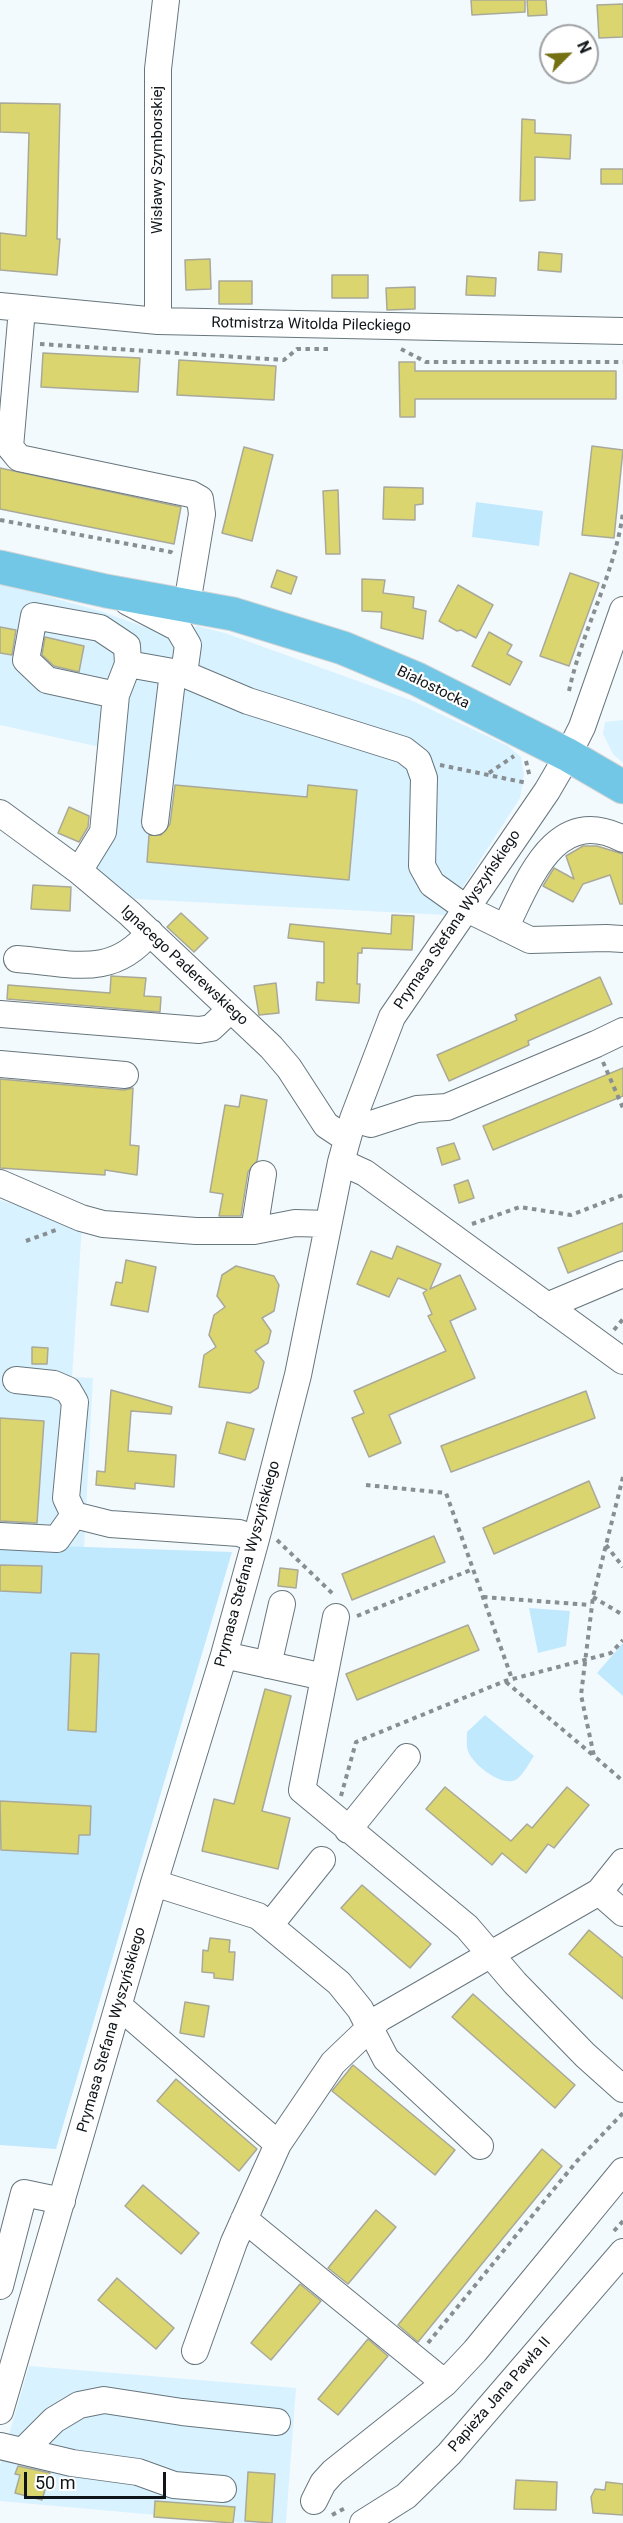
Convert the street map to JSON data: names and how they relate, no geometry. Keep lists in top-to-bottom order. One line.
{"streets":{"main road":["Białostocka"],"street":["Wisławy Szymborskiej","Rotmistrza Witolda Pileckiego","Prymasa Stefana Wyszyńskiego","Ignacego Paderewskiego","Papieża Jana Pawła II"]},"crossings":[["Wisławy Szymborskiej","Rotmistrza Witolda Pileckiego"],["Białostocka","Prymasa Stefana Wyszyńskiego"],["Prymasa Stefana Wyszyńskiego","Ignacego Paderewskiego"]],"scale_bar":"50 m","north":"top right"}
